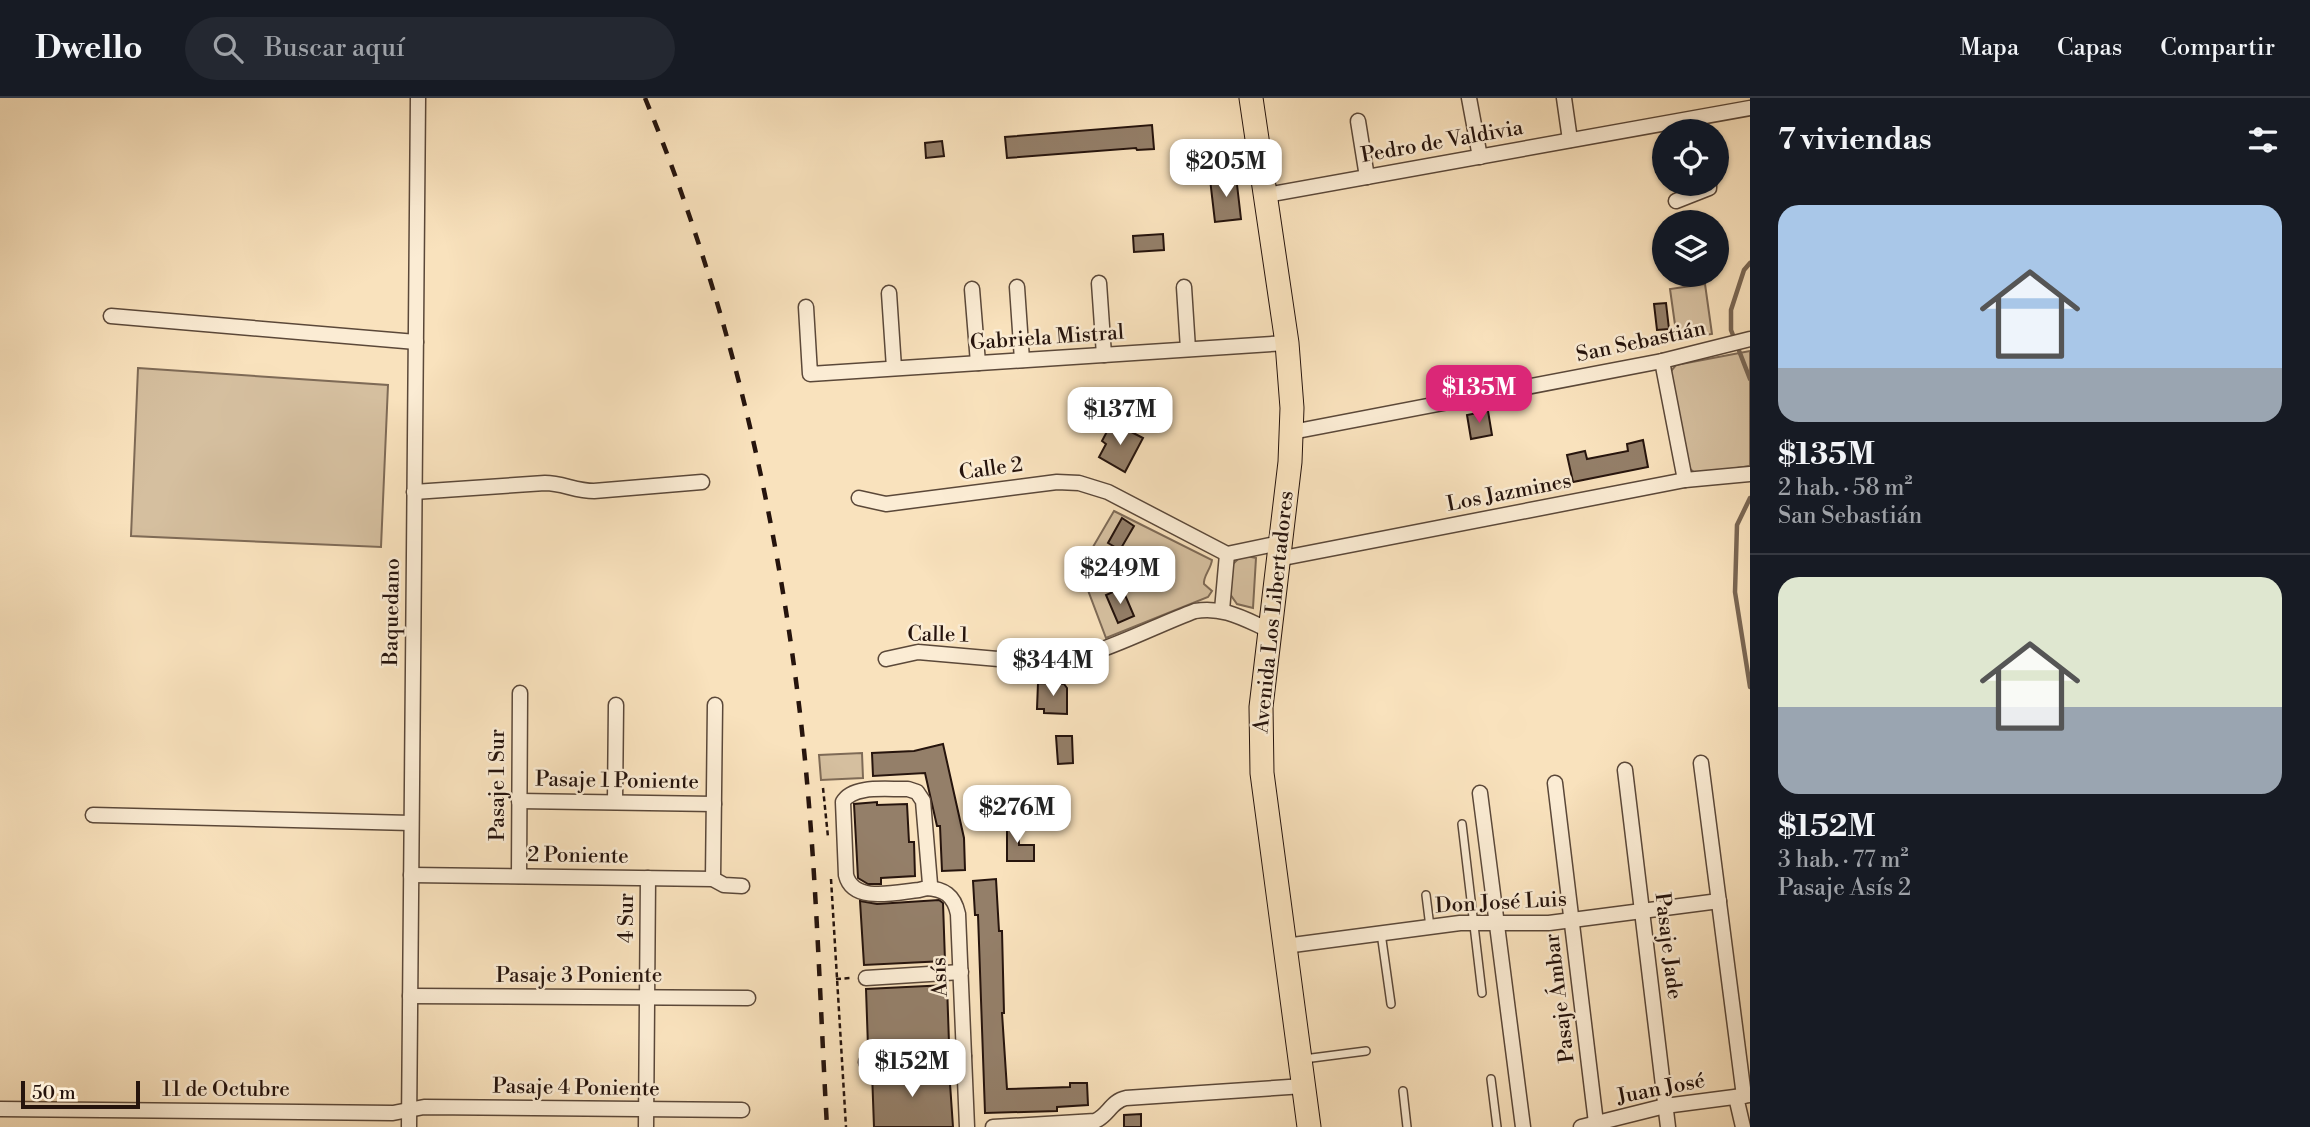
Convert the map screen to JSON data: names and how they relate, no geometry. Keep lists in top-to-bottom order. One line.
{"streets":{"main road":["Avenida Los Libertadores"],"street":["Pedro de Valdivia","Gabriela Mistral","San Sebastián","Calle 2","Los Jazmines","Baquedano","Calle 1","Pasaje 1 Poniente","Pasaje 1 Sur","2 Poniente","Don José Luis","4 Sur","Pasaje Jade","Pasaje 3 Poniente","Asís","Pasaje Ámbar","Pasaje 4 Poniente","Juan José","11 de Octubre"]},"crossings":[["Pedro de Valdivia","Avenida Los Libertadores"],["Gabriela Mistral","Avenida Los Libertadores"],["San Sebastián","Avenida Los Libertadores"],["Los Jazmines","Avenida Los Libertadores"],["Baquedano","2 Poniente"],["Baquedano","Pasaje 3 Poniente"],["Baquedano","Pasaje 4 Poniente"],["Baquedano","11 de Octubre"],["Avenida Los Libertadores","Calle 1"],["Avenida Los Libertadores","Don José Luis"],["Pasaje 1 Poniente","Pasaje 1 Sur"],["Pasaje 1 Sur","2 Poniente"],["2 Poniente","4 Sur"],["Don José Luis","Pasaje Jade"],["Don José Luis","Pasaje Ámbar"],["4 Sur","Pasaje 3 Poniente"],["4 Sur","Pasaje 4 Poniente"],["Pasaje Jade","Juan José"],["Pasaje Ámbar","Juan José"],["Pasaje 4 Poniente","11 de Octubre"]],"scale_bar":"50 m","page":{"header":"Dwello","search":"Buscar aquí","nav":["Mapa","Capas","Compartir"],"heading":"7 viviendas","price":["$205M","$135M","$137M","$249M","$344M","$276M","$152M"],"list":[{"name":"$135M","note":"2 hab. · 58 m² · San Sebastián"},{"name":"$152M","note":"3 hab. · 77 m² · Pasaje Asís 2"}],"scale":"50 m"}}
